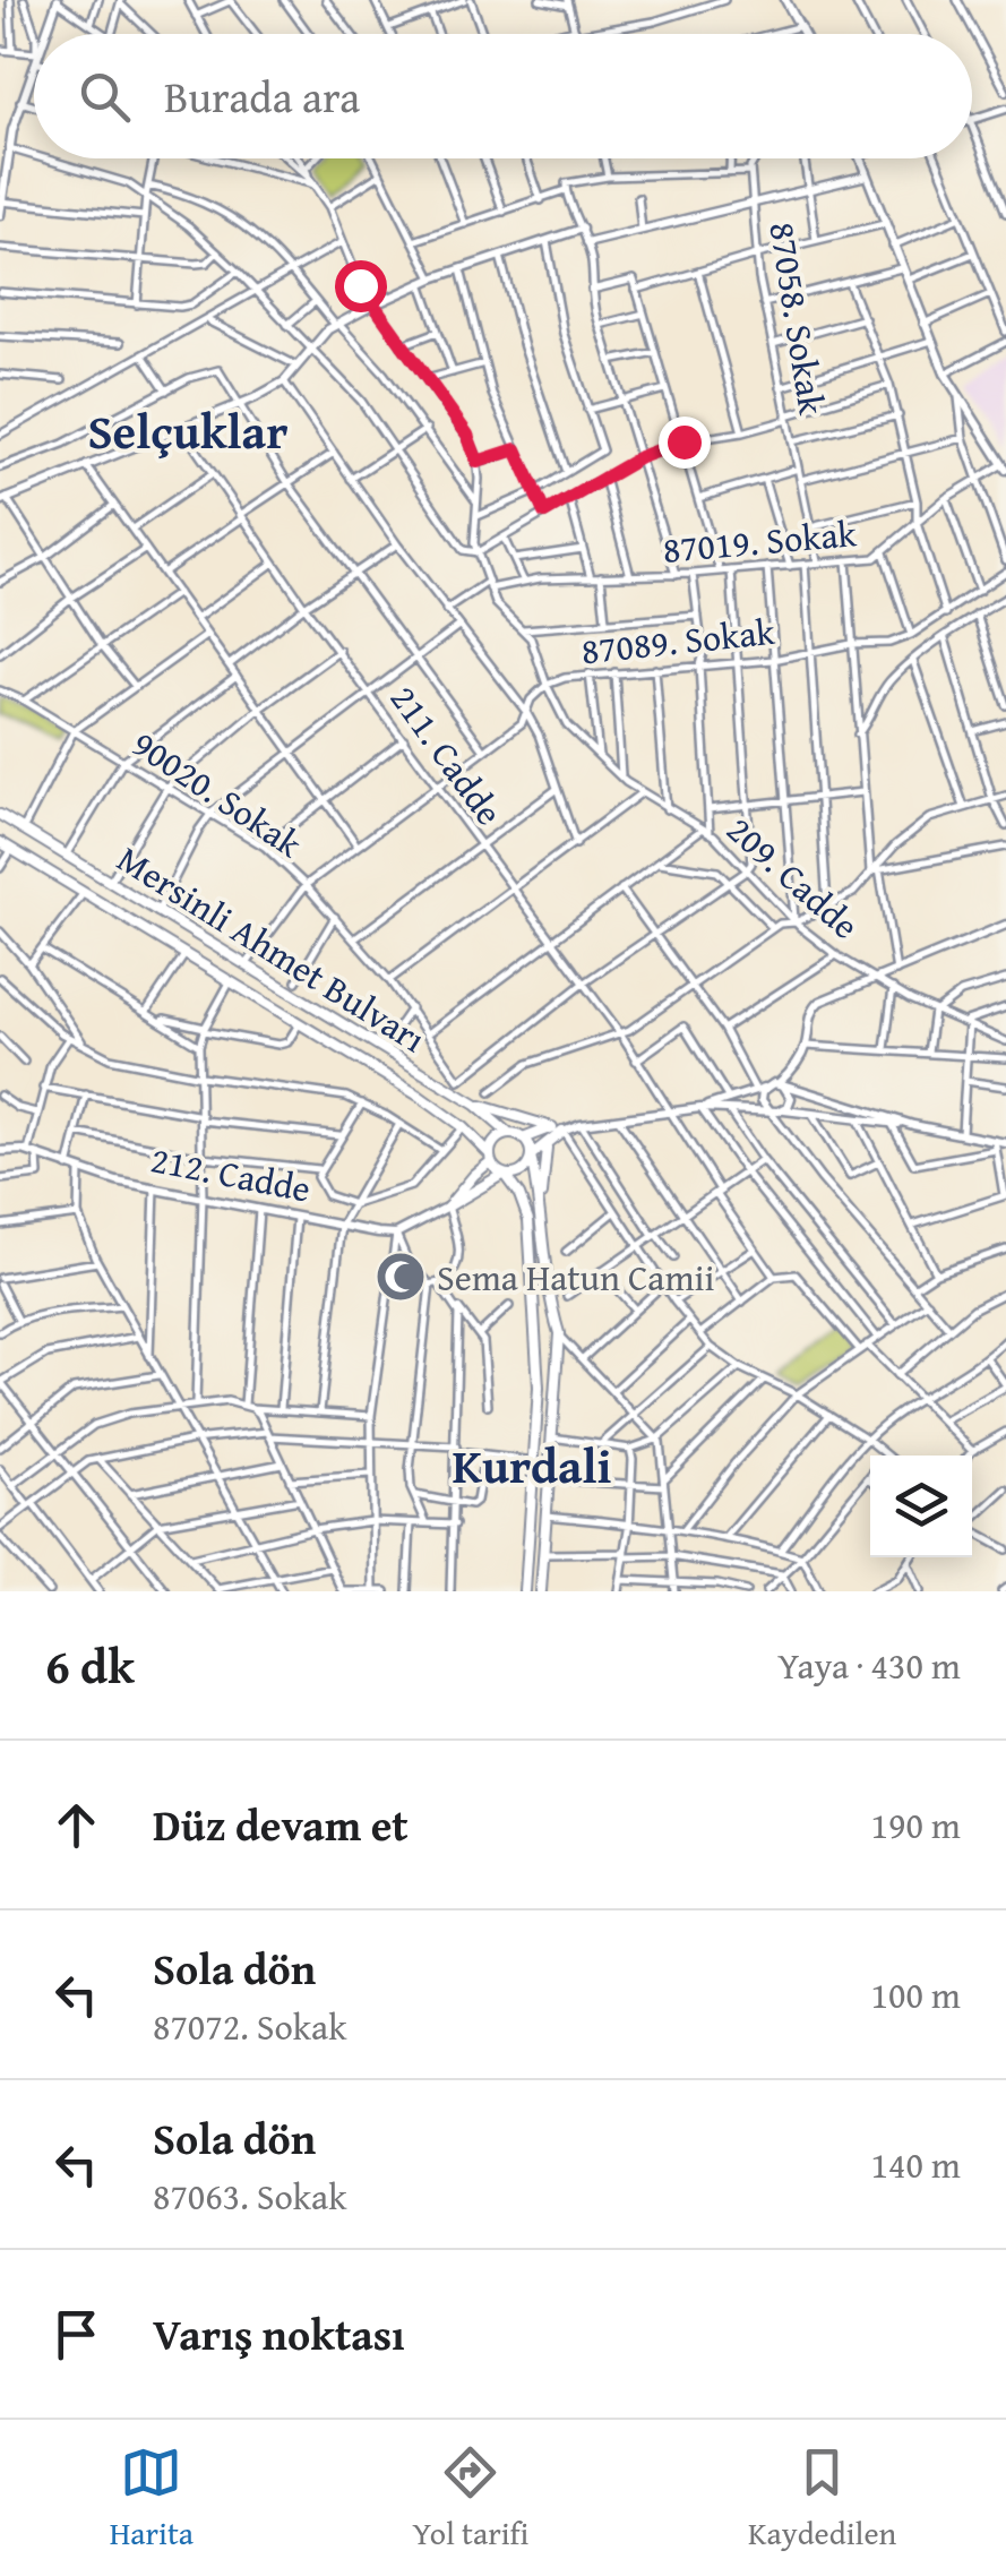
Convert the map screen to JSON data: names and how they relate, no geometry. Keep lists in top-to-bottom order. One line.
{"streets":{"main road":["Mersinli Ahmet Bulvarı"],"street":["87058. Sokak","87019. Sokak","87089. Sokak","211. Cadde","90020. Sokak","209. Cadde","212. Cadde"]},"crossings":[["87058. Sokak","87019. Sokak"],["87019. Sokak","209. Cadde"],["87089. Sokak","211. Cadde"],["87089. Sokak","90020. Sokak"],["87089. Sokak","209. Cadde"],["87089. Sokak","Mersinli Ahmet Bulvarı"],["211. Cadde","90020. Sokak"]],"districts":["Selçuklar","Kurdali"],"places":{"mosque":["Sema Hatun Camii"]},"page":{"search":"Burada ara","heading":["6 dk","Yaya · 430 m"],"list":[["Düz devam et","190 m"],["Sola dön","87072. Sokak","100 m"],["Sola dön","87063. Sokak","140 m"],"Varış noktası"],"nav":["Harita","Yol tarifi","Kaydedilen"]}}
